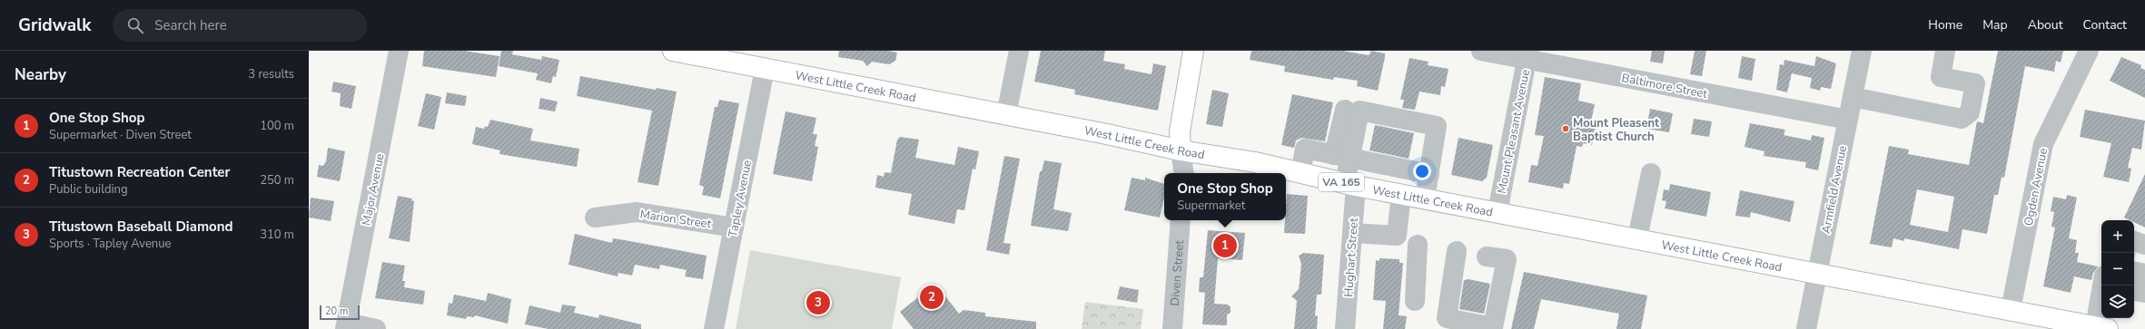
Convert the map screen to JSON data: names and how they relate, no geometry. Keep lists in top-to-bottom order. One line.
{"streets":{"main road":["West Little Creek Road","VA 165"],"street":["Baltimore Street","Mount Pleasant Avenue","Ogden Avenue","Major Avenue","Armfield Avenue","Tapley Avenue","Marion Street","Hughart Street","Diven Street"]},"crossings":[["Baltimore Street","Mount Pleasant Avenue"],["Baltimore Street","Armfield Avenue"],["West Little Creek Road","Mount Pleasant Avenue"],["West Little Creek Road","Ogden Avenue"],["West Little Creek Road","Armfield Avenue"],["West Little Creek Road","Tapley Avenue"],["West Little Creek Road","Hughart Street"],["Tapley Avenue","Marion Street"]],"places":["Mount Pleasent Baptist Church"],"scale_bar":"20 m","page":{"header":"Gridwalk","search":"Search here","nav":["Home","Map","About","Contact"],"heading":["Nearby","3 results"],"list":[{"mark":"1","name":"One Stop Shop","note":"Supermarket · Diven Street","value":"100 m"},{"mark":"2","name":"Titustown Recreation Center","note":"Public building","value":"250 m"},{"mark":"3","name":"Titustown Baseball Diamond","note":"Sports · Tapley Avenue","value":"310 m"}],"popup":["One Stop Shop","Supermarket"],"map_buttons":["+","−"],"pins":["1","2","3"],"scale":"20 m"}}
